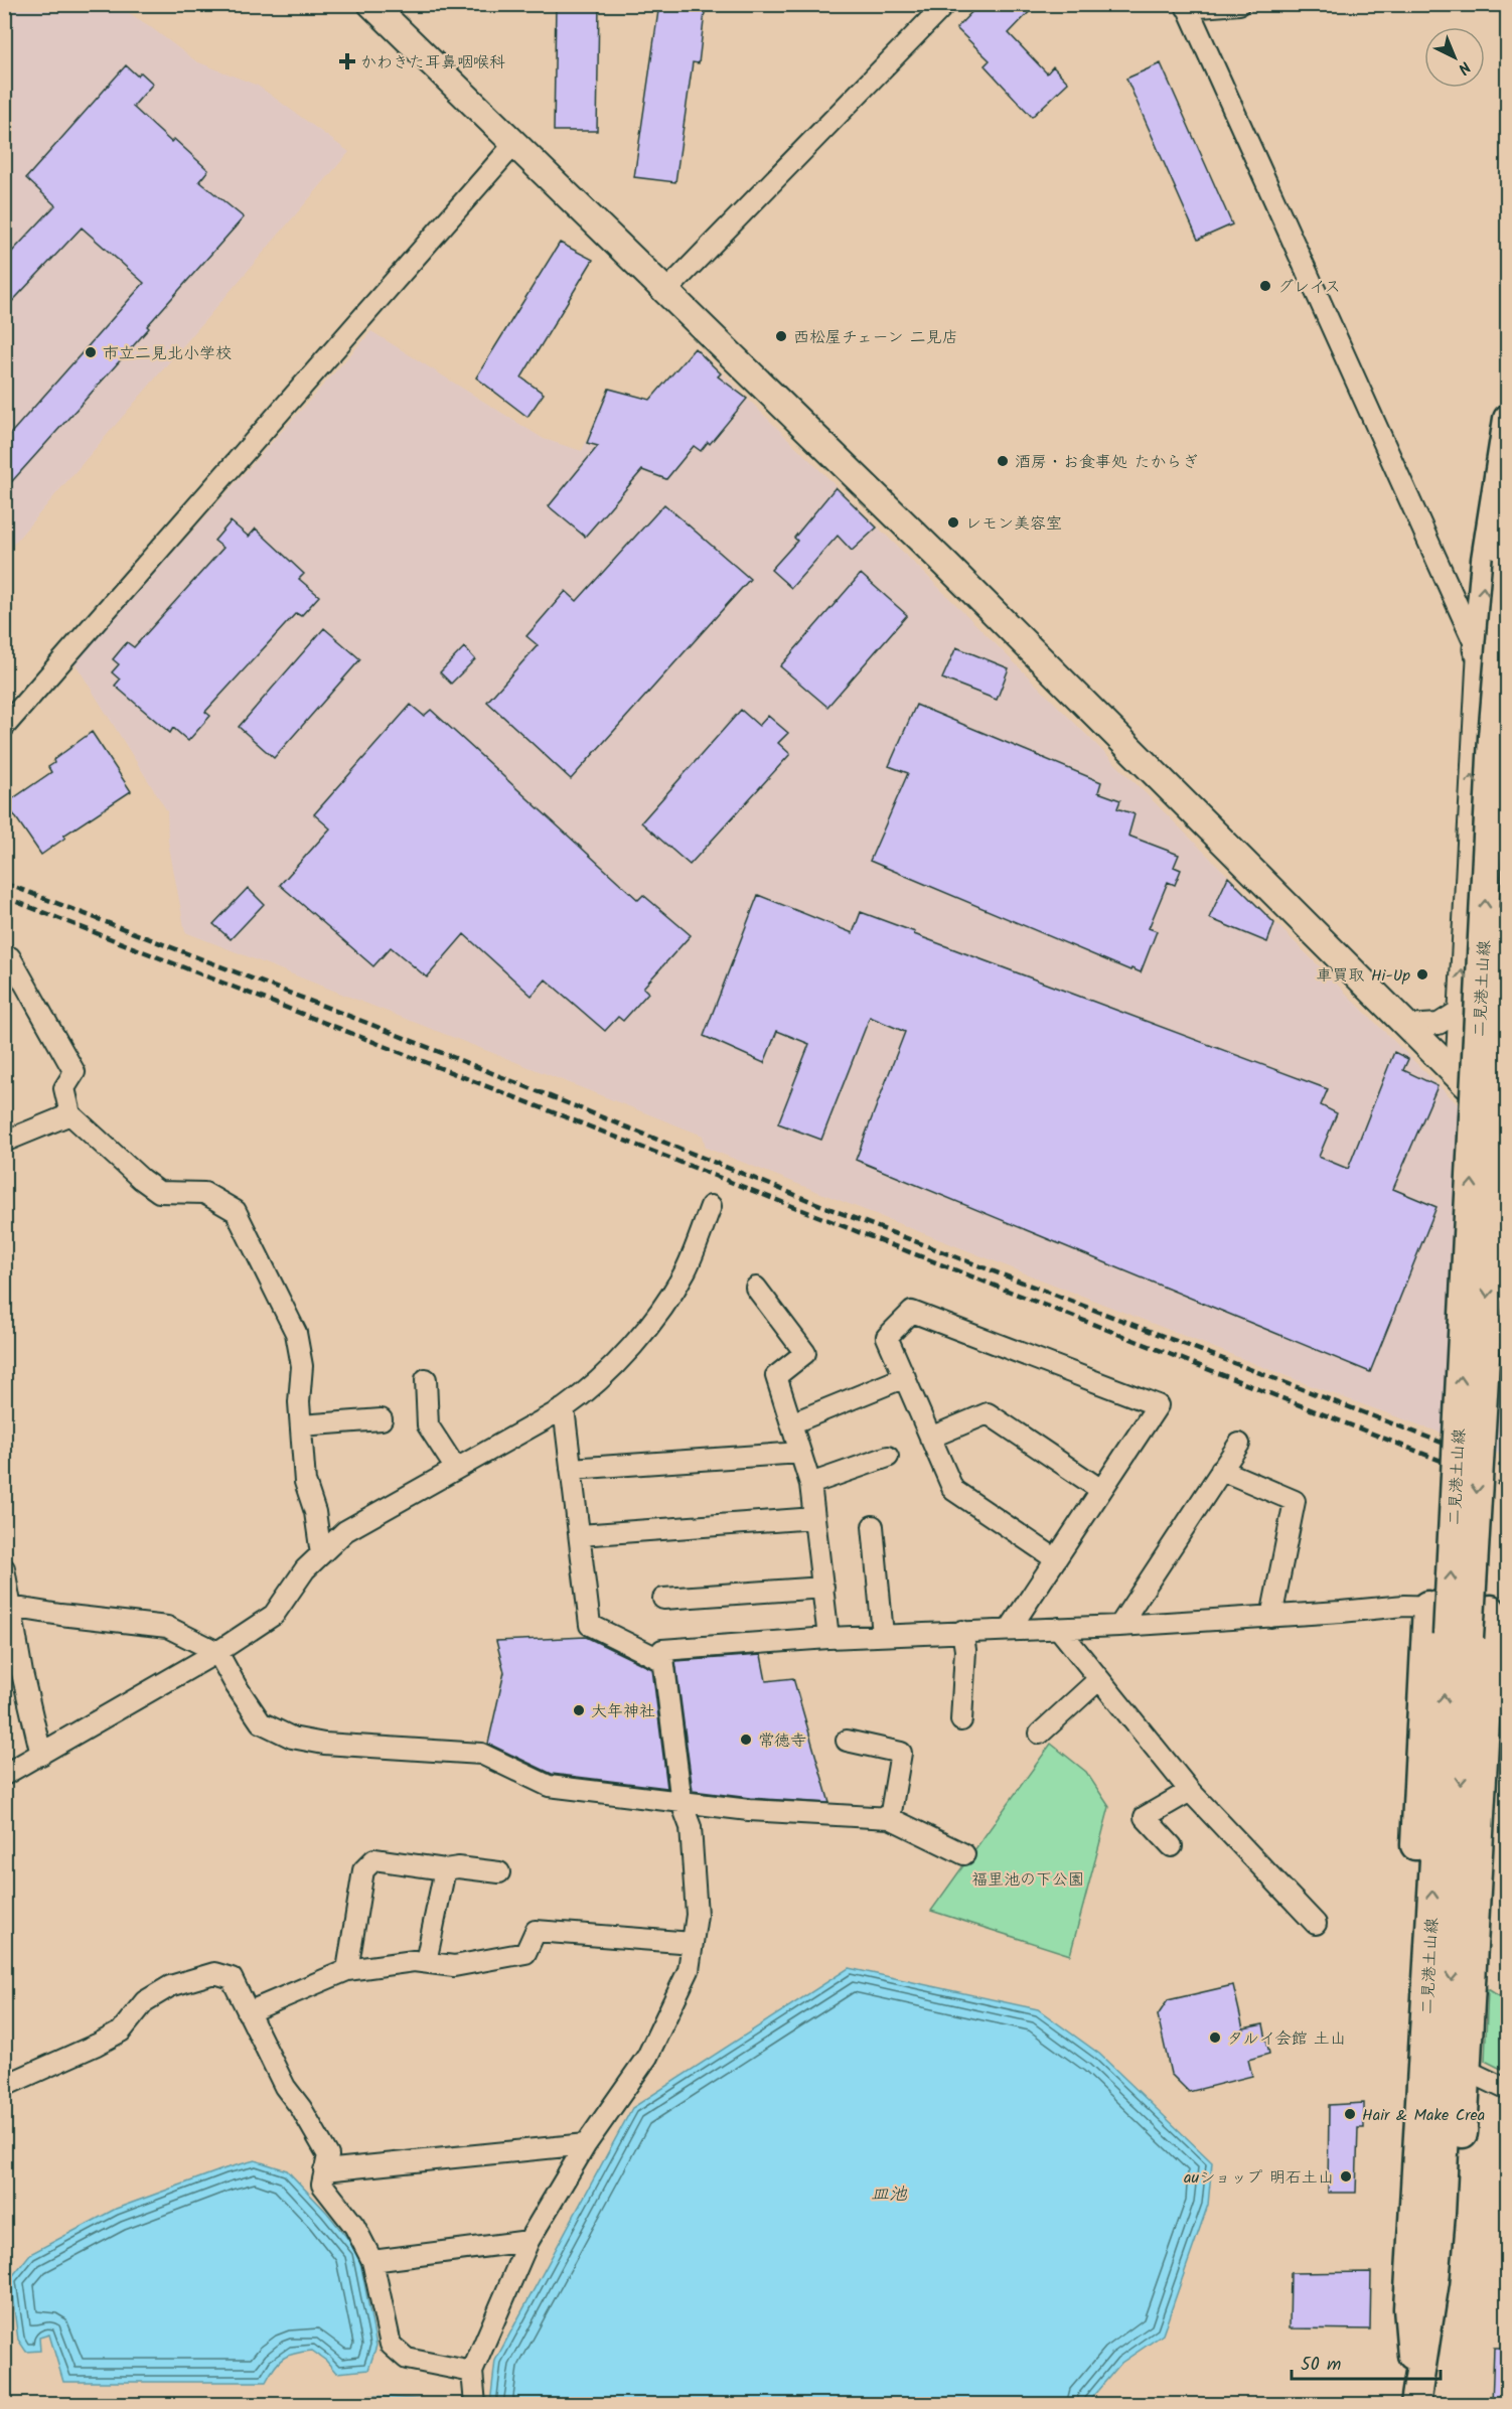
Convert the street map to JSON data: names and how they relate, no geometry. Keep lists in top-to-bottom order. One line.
{"streets":{"main road":["二見港土山線"]},"water":["皿池"],"parks":["福里池の下公園"],"places":{"health":["かわきた耳鼻咽喉科"],"other":["グレイス","西松屋チェーン 二見店","市立二見北小学校","酒房・お食事処 たからぎ","レモン美容室","車買取 Hi-Up","大年神社","常徳寺","タルイ会館 土山","Hair & Make Crea","auショップ 明石土山"]},"scale_bar":"50 m","north":"bottom right"}
